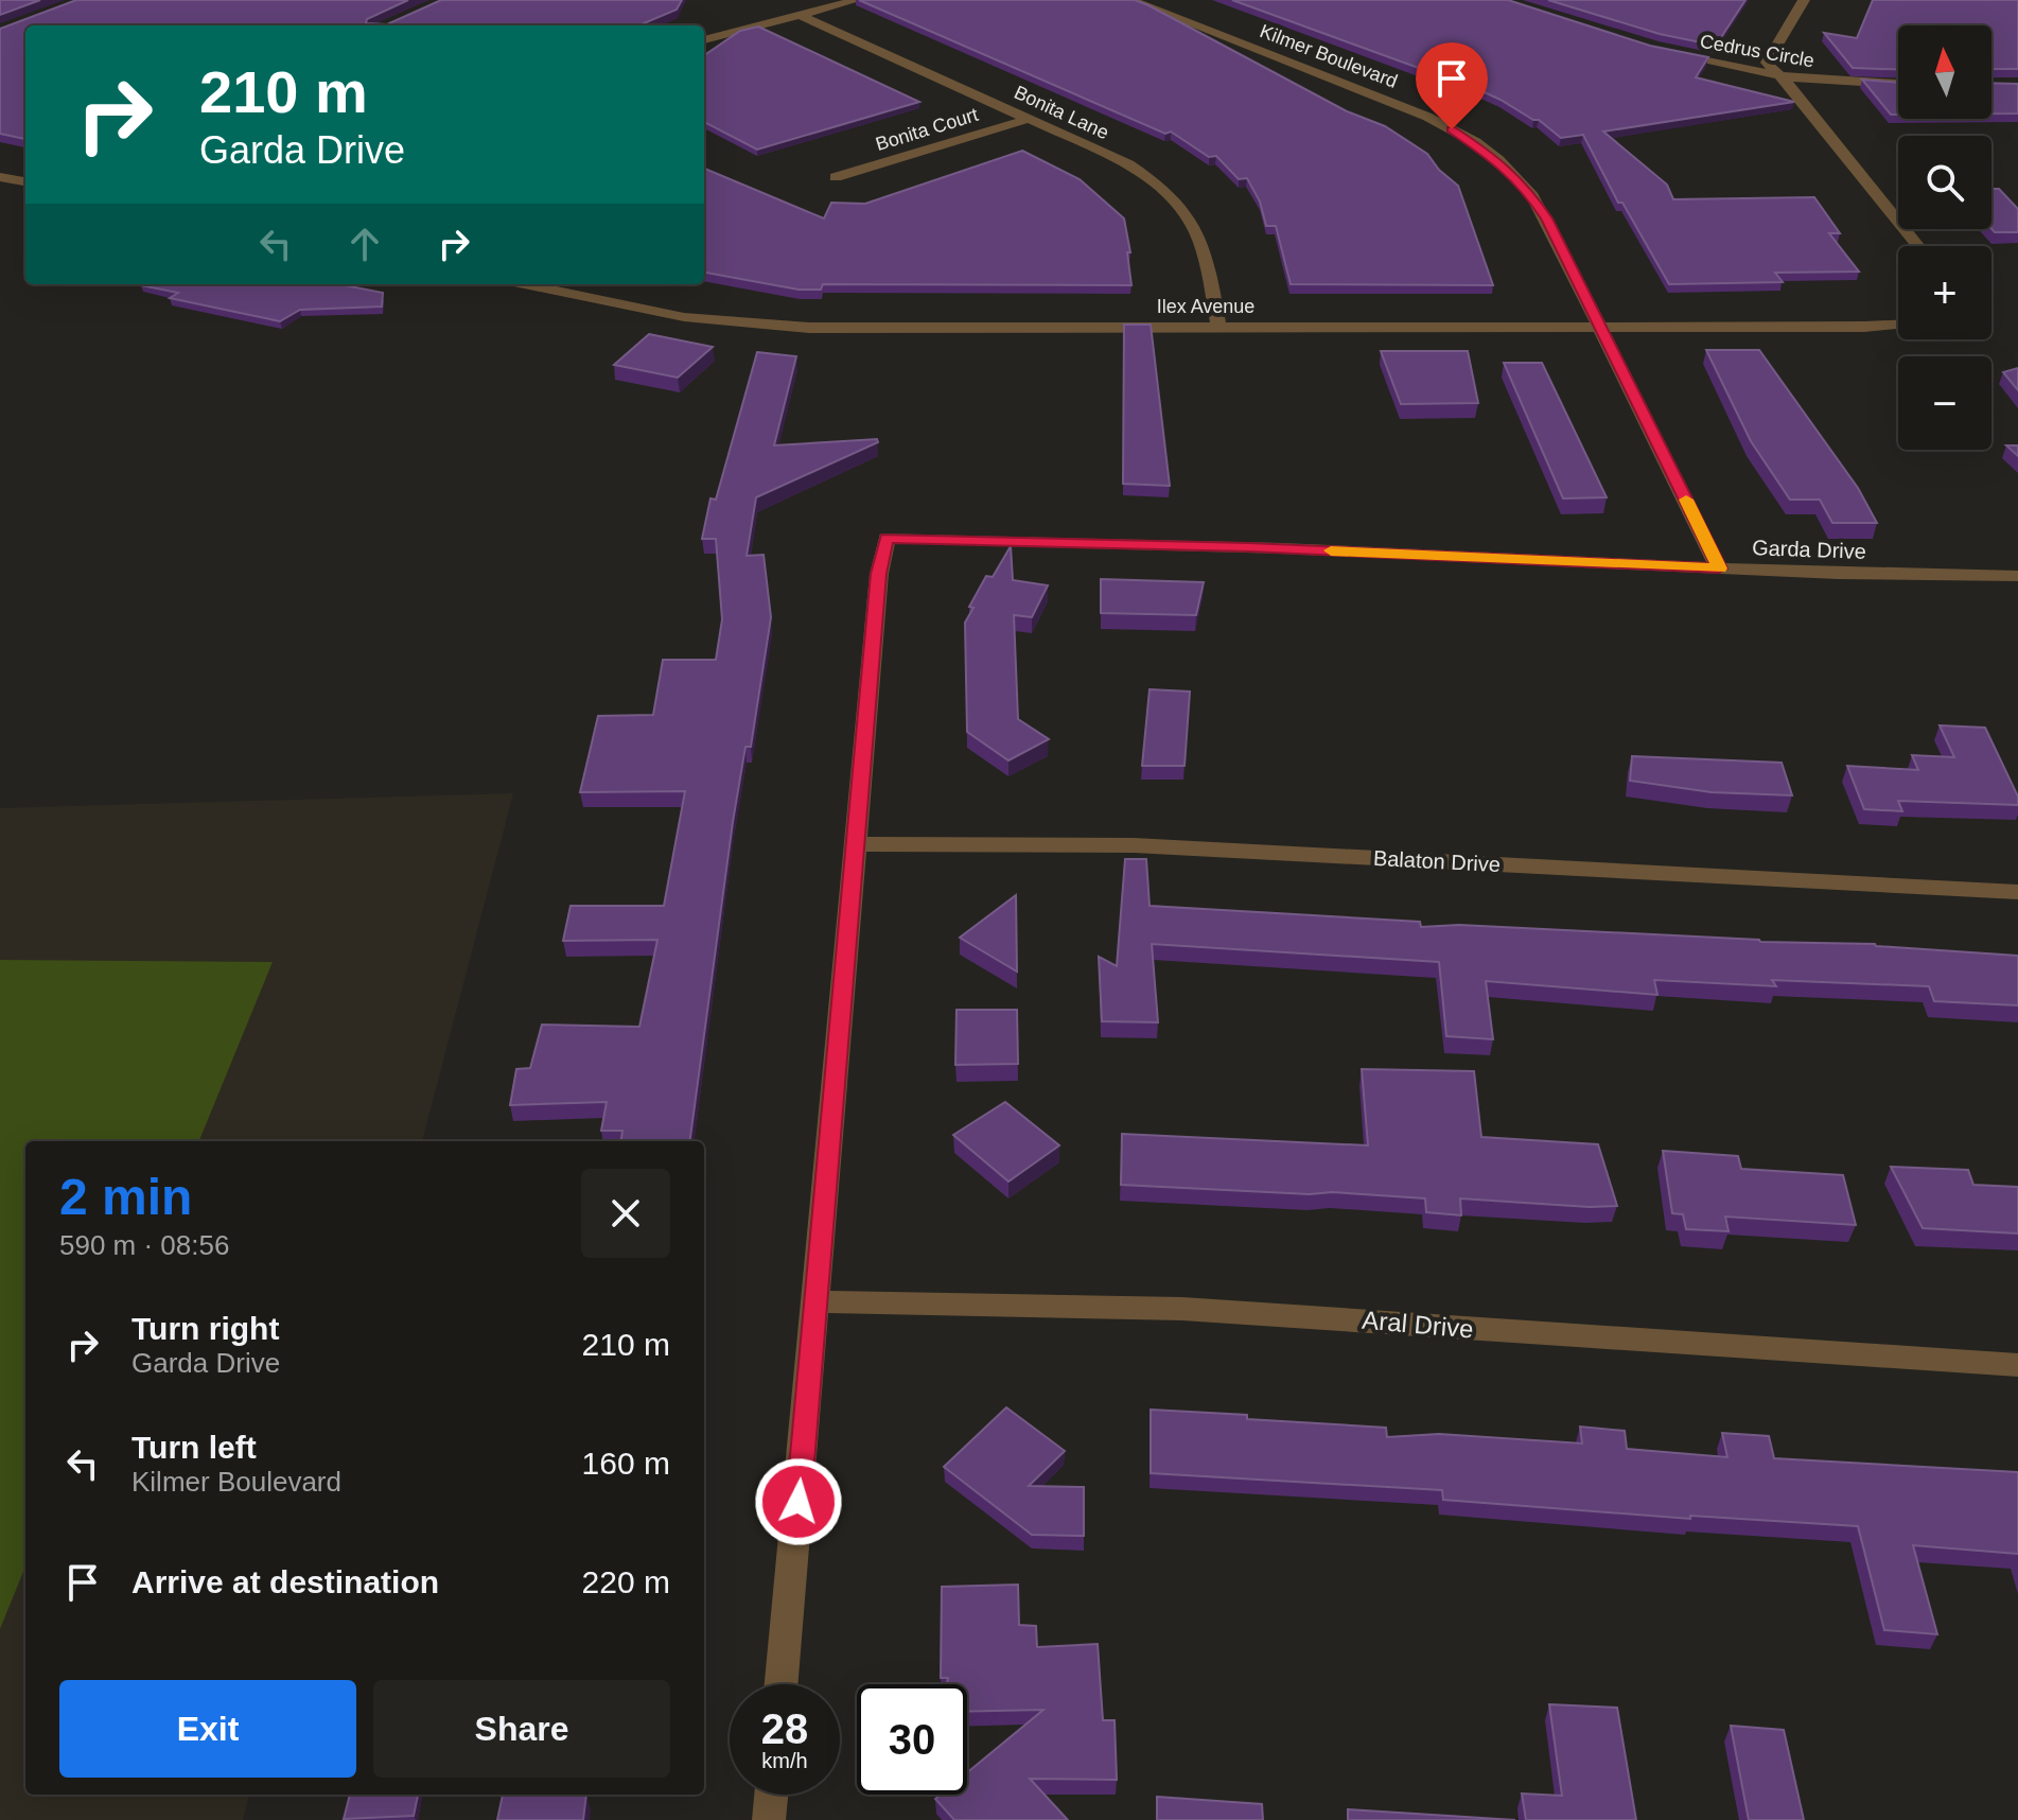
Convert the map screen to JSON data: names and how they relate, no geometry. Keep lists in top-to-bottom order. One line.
{"streets":{"street":["Cedrus Circle","Kilmer Boulevard","Bonita Lane","Bonita Court","Ilex Avenue","Garda Drive","Balaton Drive","Aral Drive"]},"crossings":[["Kilmer Boulevard","Ilex Avenue"],["Kilmer Boulevard","Garda Drive"],["Bonita Lane","Bonita Court"],["Bonita Lane","Ilex Avenue"],["Garda Drive","Balaton Drive"]],"north":"top","page":{"map_buttons":["+","−"],"turn":["210 m","Garda Drive"],"heading":["2 min","590 m · 08:56"],"list":[{"name":"Turn right","note":"Garda Drive","value":"210 m"},{"name":"Turn left","note":"Kilmer Boulevard","value":"160 m"},{"name":"Arrive at destination","value":"220 m"}],"buttons":["Exit","Share"],"speed":"28 km/h","limit":"30"}}
